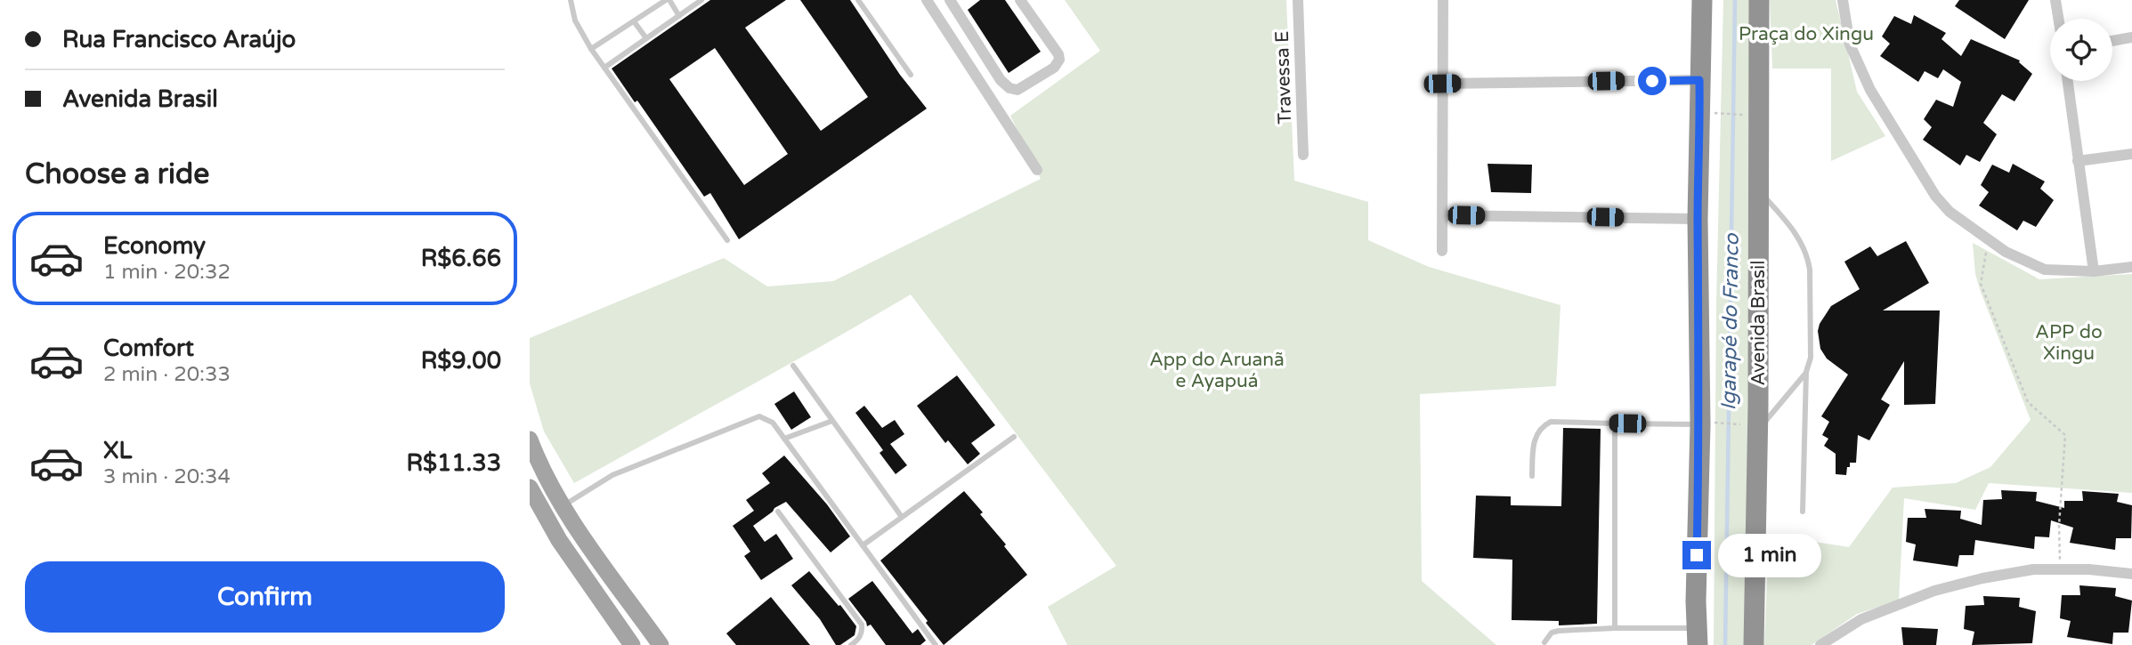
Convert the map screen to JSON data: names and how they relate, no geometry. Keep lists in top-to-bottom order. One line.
{"streets":{"highway":["Avenida Brasil"],"street":["Travessa E"]},"water":["Igarapé do Franco"],"parks":["Praça do Xingu","APP do Xingu","App do Aruanã e Ayapuá"],"page":{"banner":["Rua Francisco Araújo","Avenida Brasil"],"heading":"Choose a ride","list":[{"name":"Economy","note":"1 min · 20:32","value":"R$6.66"},{"name":"Comfort","note":"2 min · 20:33","value":"R$9.00"},{"name":"XL","note":"3 min · 20:34","value":"R$11.33"}],"bubble":"1 min","buttons":"Confirm"}}
